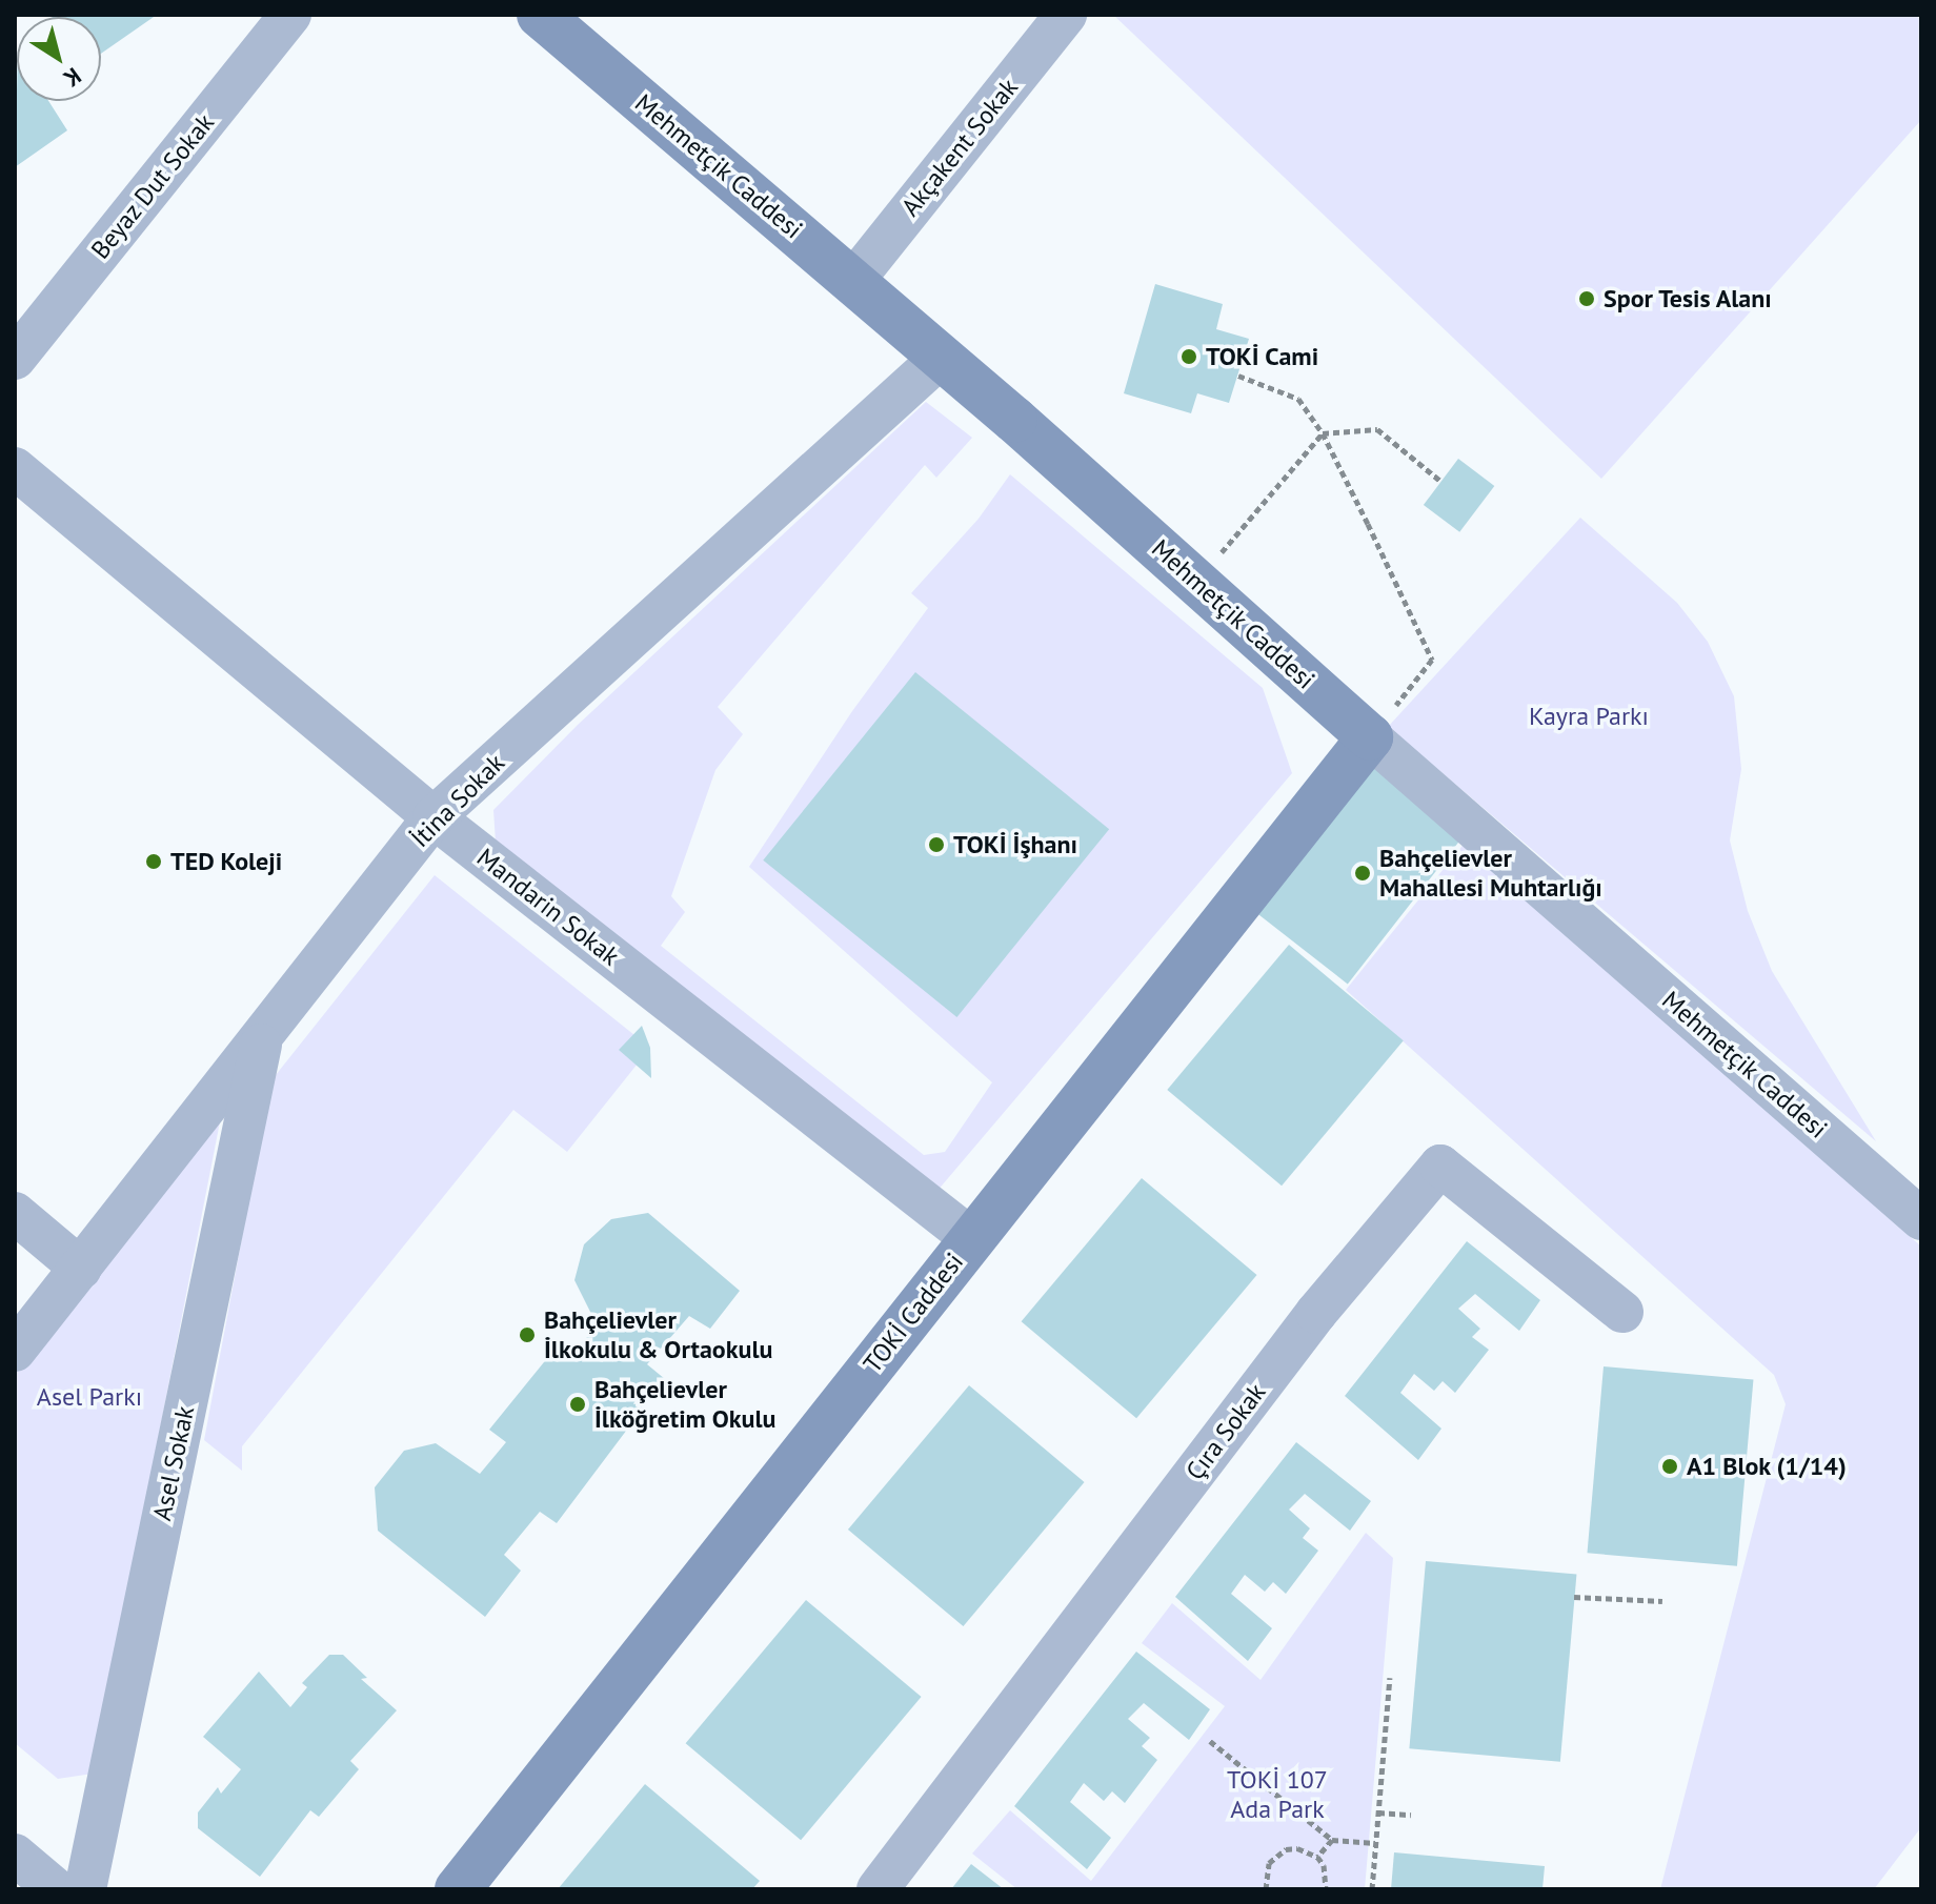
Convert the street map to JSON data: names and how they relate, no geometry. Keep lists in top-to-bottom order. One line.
{"streets":{"main road":["Mehmetçik Caddesi","TOKİ Caddesi"],"street":["Akçakent Sokak","Beyaz Dut Sokak","İtina Sokak","Mandarin Sokak","Çıra Sokak","Asel Sokak"]},"crossings":[["Akçakent Sokak","Mehmetçik Caddesi"],["Mehmetçik Caddesi","İtina Sokak"],["Mehmetçik Caddesi","TOKİ Caddesi"],["İtina Sokak","Mandarin Sokak"],["İtina Sokak","Asel Sokak"],["Mandarin Sokak","TOKİ Caddesi"]],"parks":["Kayra Parkı","Asel Parkı","TOKİ 107 Ada Park"],"places":["Spor Tesis Alanı","TOKİ Cami","TOKİ İşhanı","TED Koleji","Bahçelievler Mahallesi Muhtarlığı","Bahçelievler İlkokulu & Ortaokulu","Bahçelievler İlköğretim Okulu","A1 Blok (1/14)"],"north":"bottom right"}
